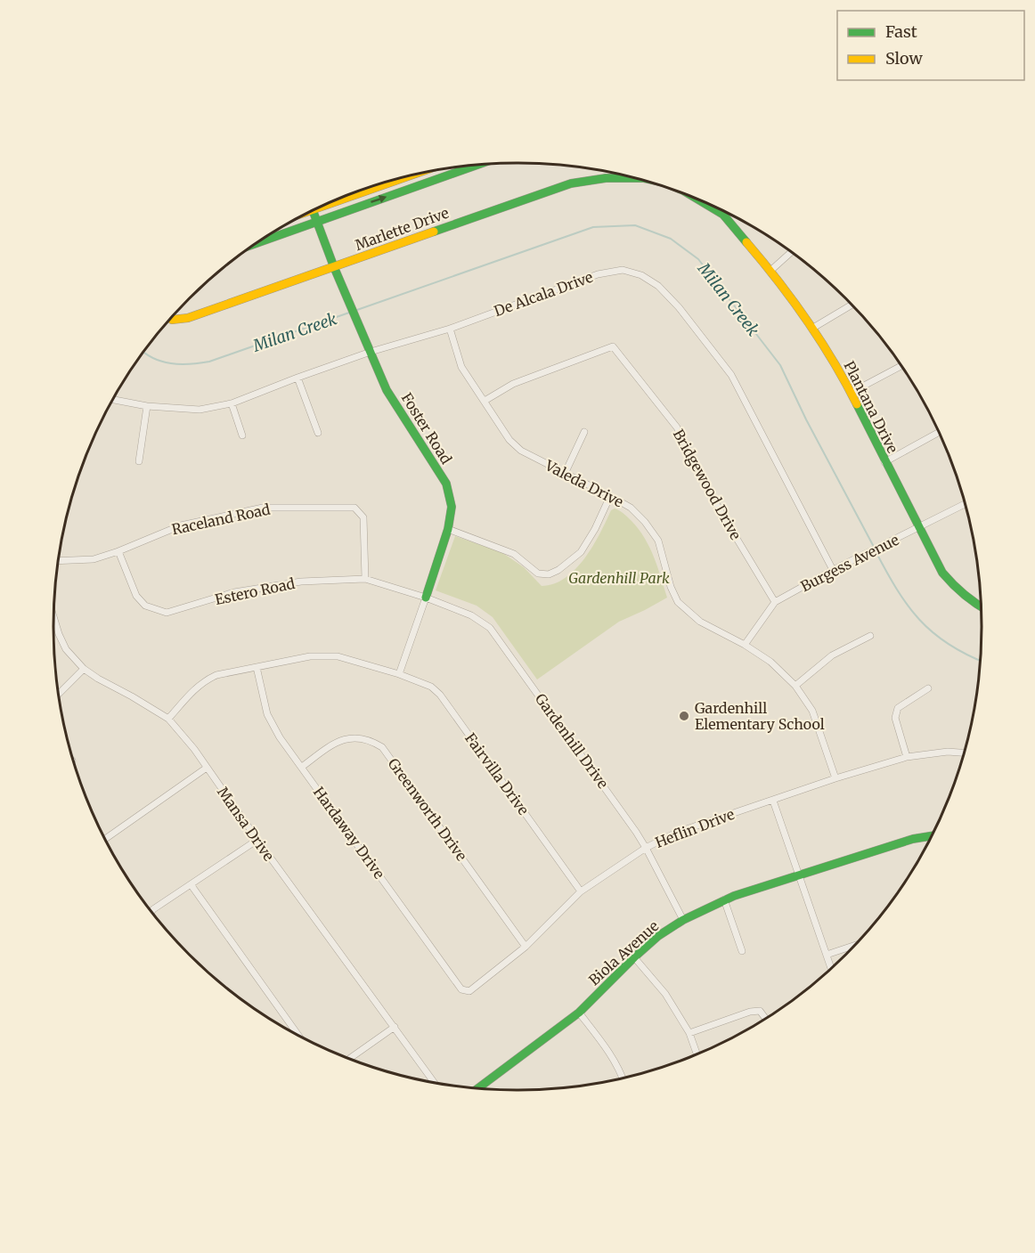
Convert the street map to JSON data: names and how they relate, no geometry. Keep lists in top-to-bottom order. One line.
{"streets":{"street":["Marlette Drive","De Alcala Drive","Plantana Drive","Foster Road","Valeda Drive","Bridgewood Drive","Raceland Road","Burgess Avenue","Estero Road","Gardenhill Drive","Fairvilla Drive","Greenworth Drive","Mansa Drive","Heflin Drive","Hardaway Drive","Biola Avenue"]},"crossings":[["Marlette Drive","Plantana Drive"],["Marlette Drive","Foster Road"],["De Alcala Drive","Foster Road"],["De Alcala Drive","Valeda Drive"],["De Alcala Drive","Burgess Avenue"],["Plantana Drive","Burgess Avenue"],["Foster Road","Estero Road"],["Foster Road","Gardenhill Drive"],["Foster Road","Fairvilla Drive"],["Valeda Drive","Bridgewood Drive"],["Valeda Drive","Burgess Avenue"],["Valeda Drive","Heflin Drive"],["Bridgewood Drive","Burgess Avenue"],["Raceland Road","Estero Road"],["Estero Road","Gardenhill Drive"],["Gardenhill Drive","Heflin Drive"],["Gardenhill Drive","Biola Avenue"],["Fairvilla Drive","Mansa Drive"],["Fairvilla Drive","Heflin Drive"],["Fairvilla Drive","Hardaway Drive"],["Greenworth Drive","Heflin Drive"],["Greenworth Drive","Hardaway Drive"],["Heflin Drive","Hardaway Drive"]],"water":["Milan Creek"],"parks":["Gardenhill Park"],"places":["Gardenhill Elementary School"],"legend":["Fast","Slow"]}
